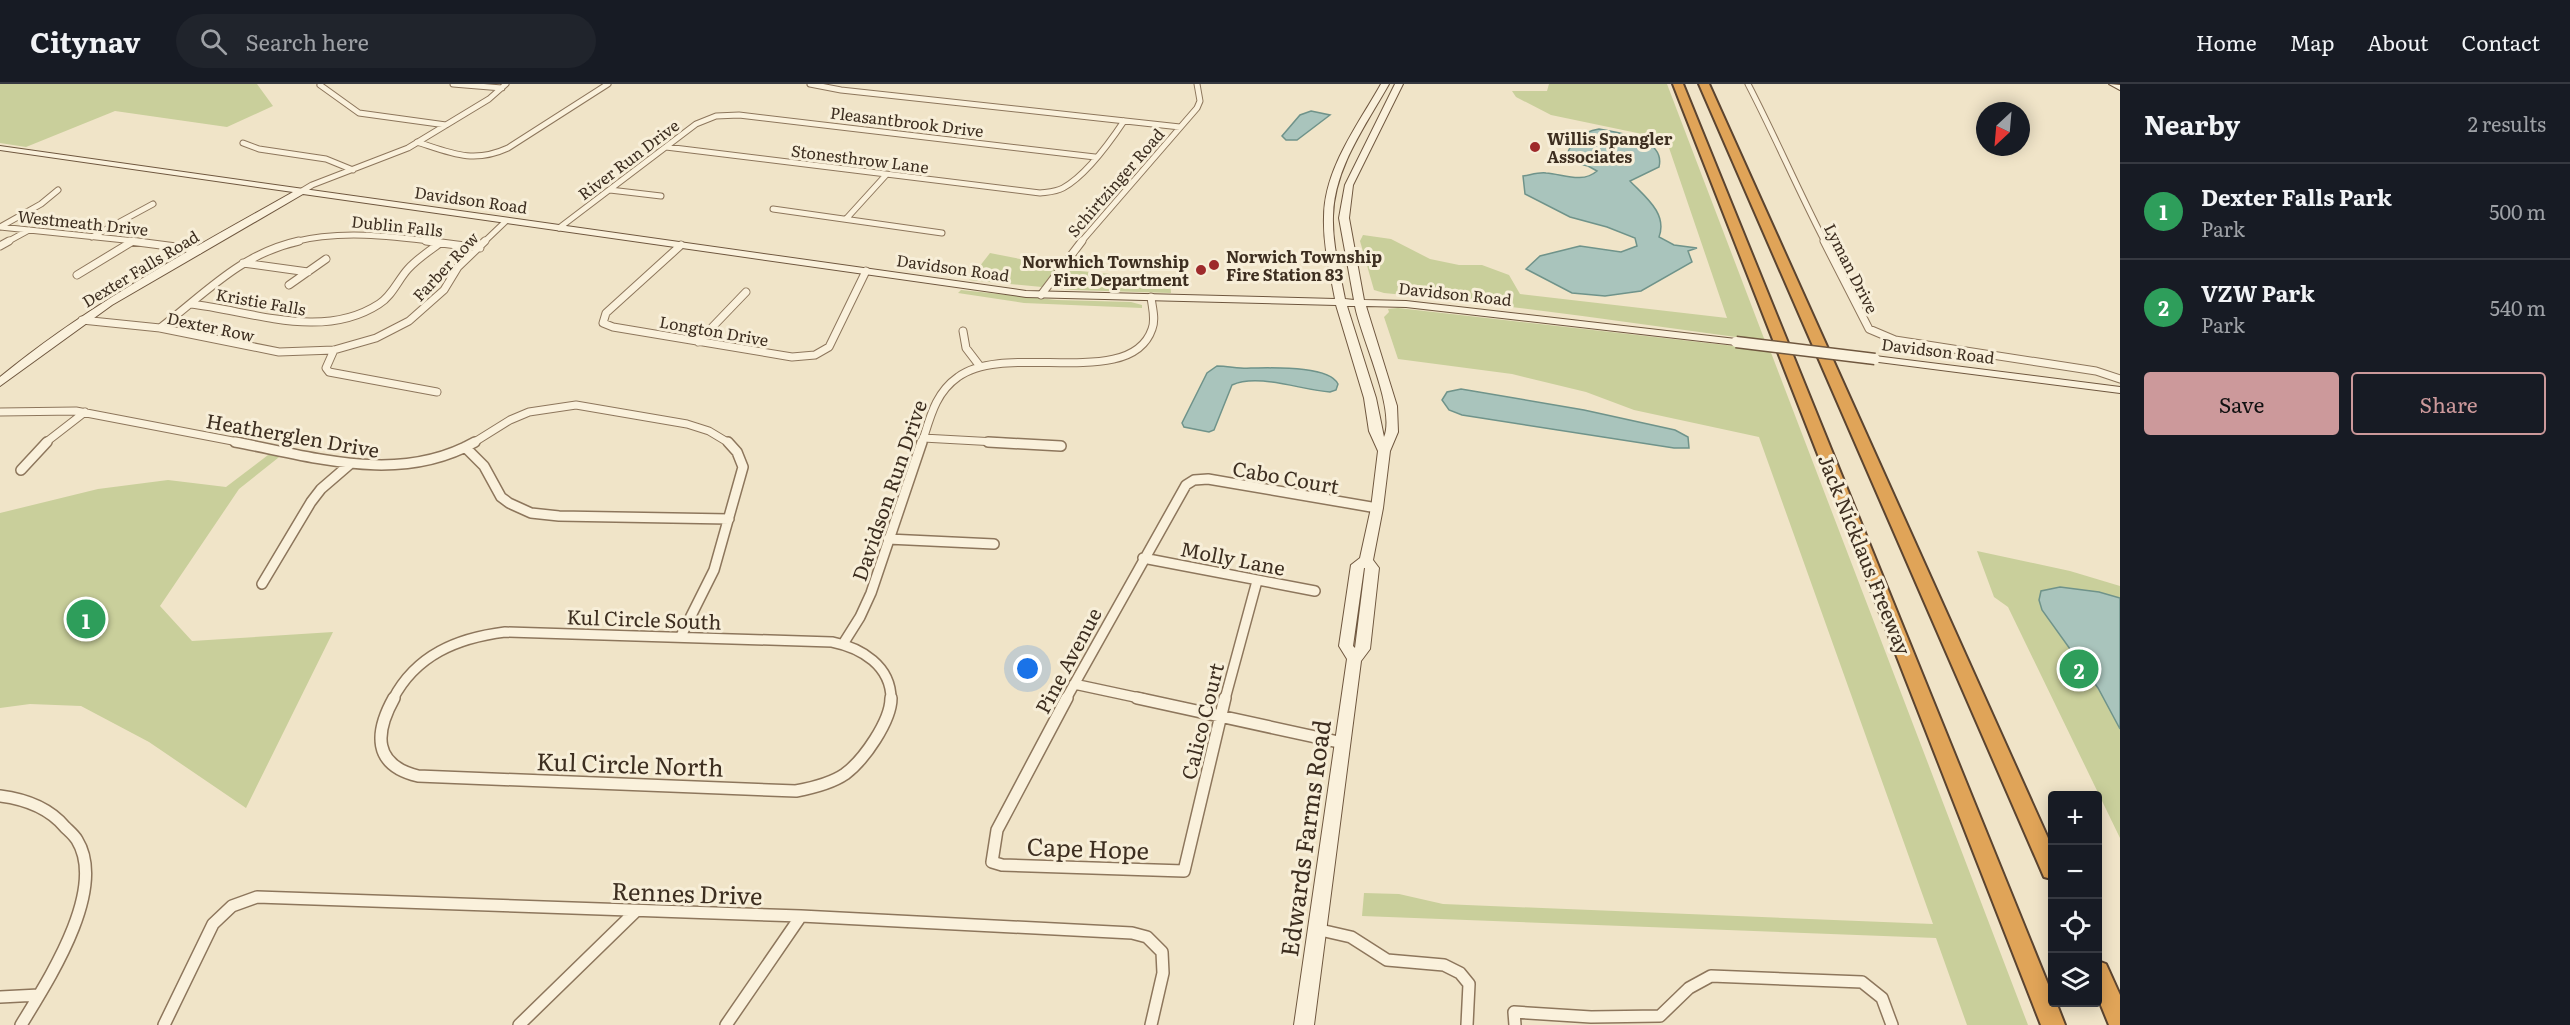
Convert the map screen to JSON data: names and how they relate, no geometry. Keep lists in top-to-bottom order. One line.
{"streets":{"highway":["Jack Nicklaus Freeway"],"main road":["Davidson Road","Dexter Falls Road","Edwards Farms Road"],"street":["Pleasantbrook Drive","Stonesthrow Lane","River Run Drive","Schirtzinger Road","Westmeath Drive","Dublin Falls","Farber Row","Lyman Drive","Kristie Falls","Dexter Row","Longton Drive","Heatherglen Drive","Cabo Court","Davidson Run Drive","Molly Lane","Kul Circle South","Pine Avenue","Calico Court","Kul Circle North","Cape Hope","Rennes Drive"]},"crossings":[["Pleasantbrook Drive","Stonesthrow Lane"],["Pleasantbrook Drive","River Run Drive"],["Stonesthrow Lane","River Run Drive"],["River Run Drive","Davidson Road"],["Schirtzinger Road","Davidson Road"],["Davidson Road","Farber Row"],["Davidson Road","Dexter Falls Road"],["Davidson Road","Longton Drive"],["Davidson Road","Davidson Run Drive"],["Davidson Road","Edwards Farms Road"],["Westmeath Drive","Dexter Falls Road"],["Dublin Falls","Farber Row"],["Dublin Falls","Kristie Falls"],["Dublin Falls","Dexter Row"],["Farber Row","Dexter Row"],["Dexter Falls Road","Dexter Row"],["Cabo Court","Pine Avenue"],["Cabo Court","Edwards Farms Road"],["Davidson Run Drive","Kul Circle South"],["Molly Lane","Pine Avenue"],["Molly Lane","Calico Court"],["Kul Circle South","Kul Circle North"],["Pine Avenue","Cape Hope"],["Calico Court","Cape Hope"]],"places":["Willis Spangler Associates","Norwich Township Fire Station 83","Norwhich Township Fire Department"],"north":"bottom left","page":{"header":"Citynav","search":"Search here","nav":["Home","Map","About","Contact"],"heading":["Nearby","2 results"],"list":[{"mark":"1","name":"Dexter Falls Park","note":"Park","value":"500 m"},{"mark":"2","name":"VZW Park","note":"Park","value":"540 m"}],"buttons":["Save","Share"],"pins":["1","2"],"map_buttons":["+","−"]}}
